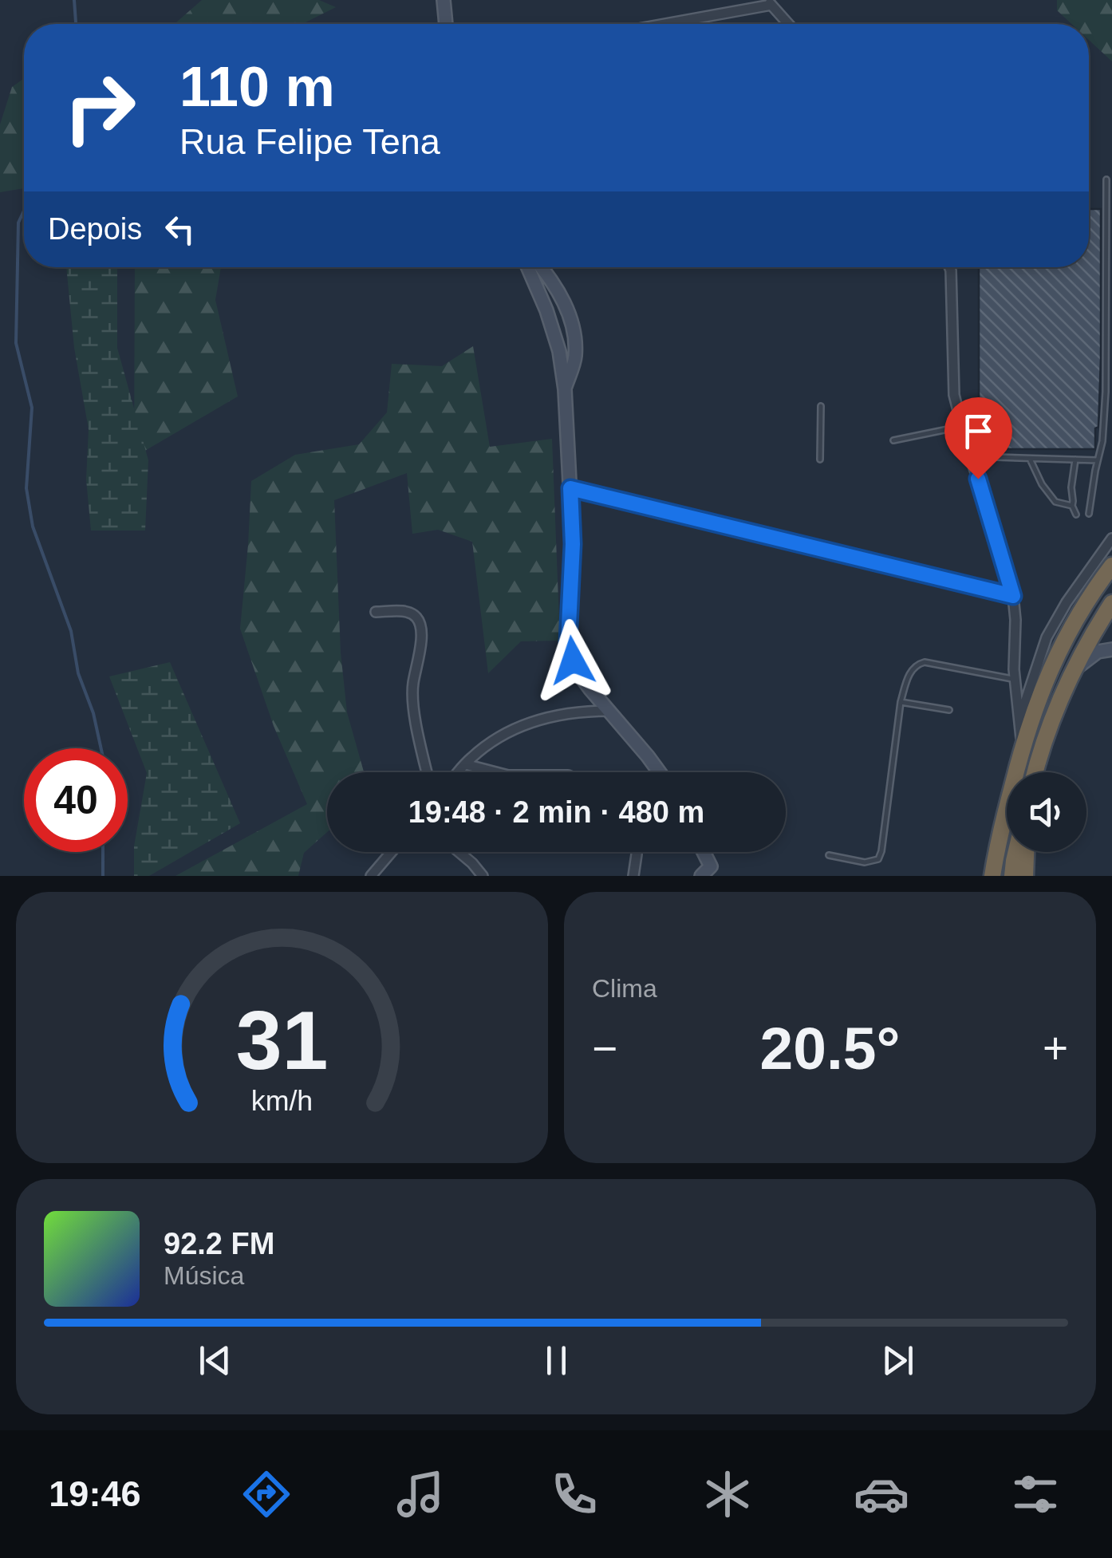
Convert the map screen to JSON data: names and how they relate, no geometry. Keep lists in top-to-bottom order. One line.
{"page":{"turn":["110 m","Rua Felipe Tena"],"then":"Depois","limit":"40","trip":"19:48 · 2 min · 480 m","tile":"Clima","heat":["−","20.5°","+"],"song":["92.2 FM","Música"],"tabs":"19:46","gauge":["31","km/h"]}}
